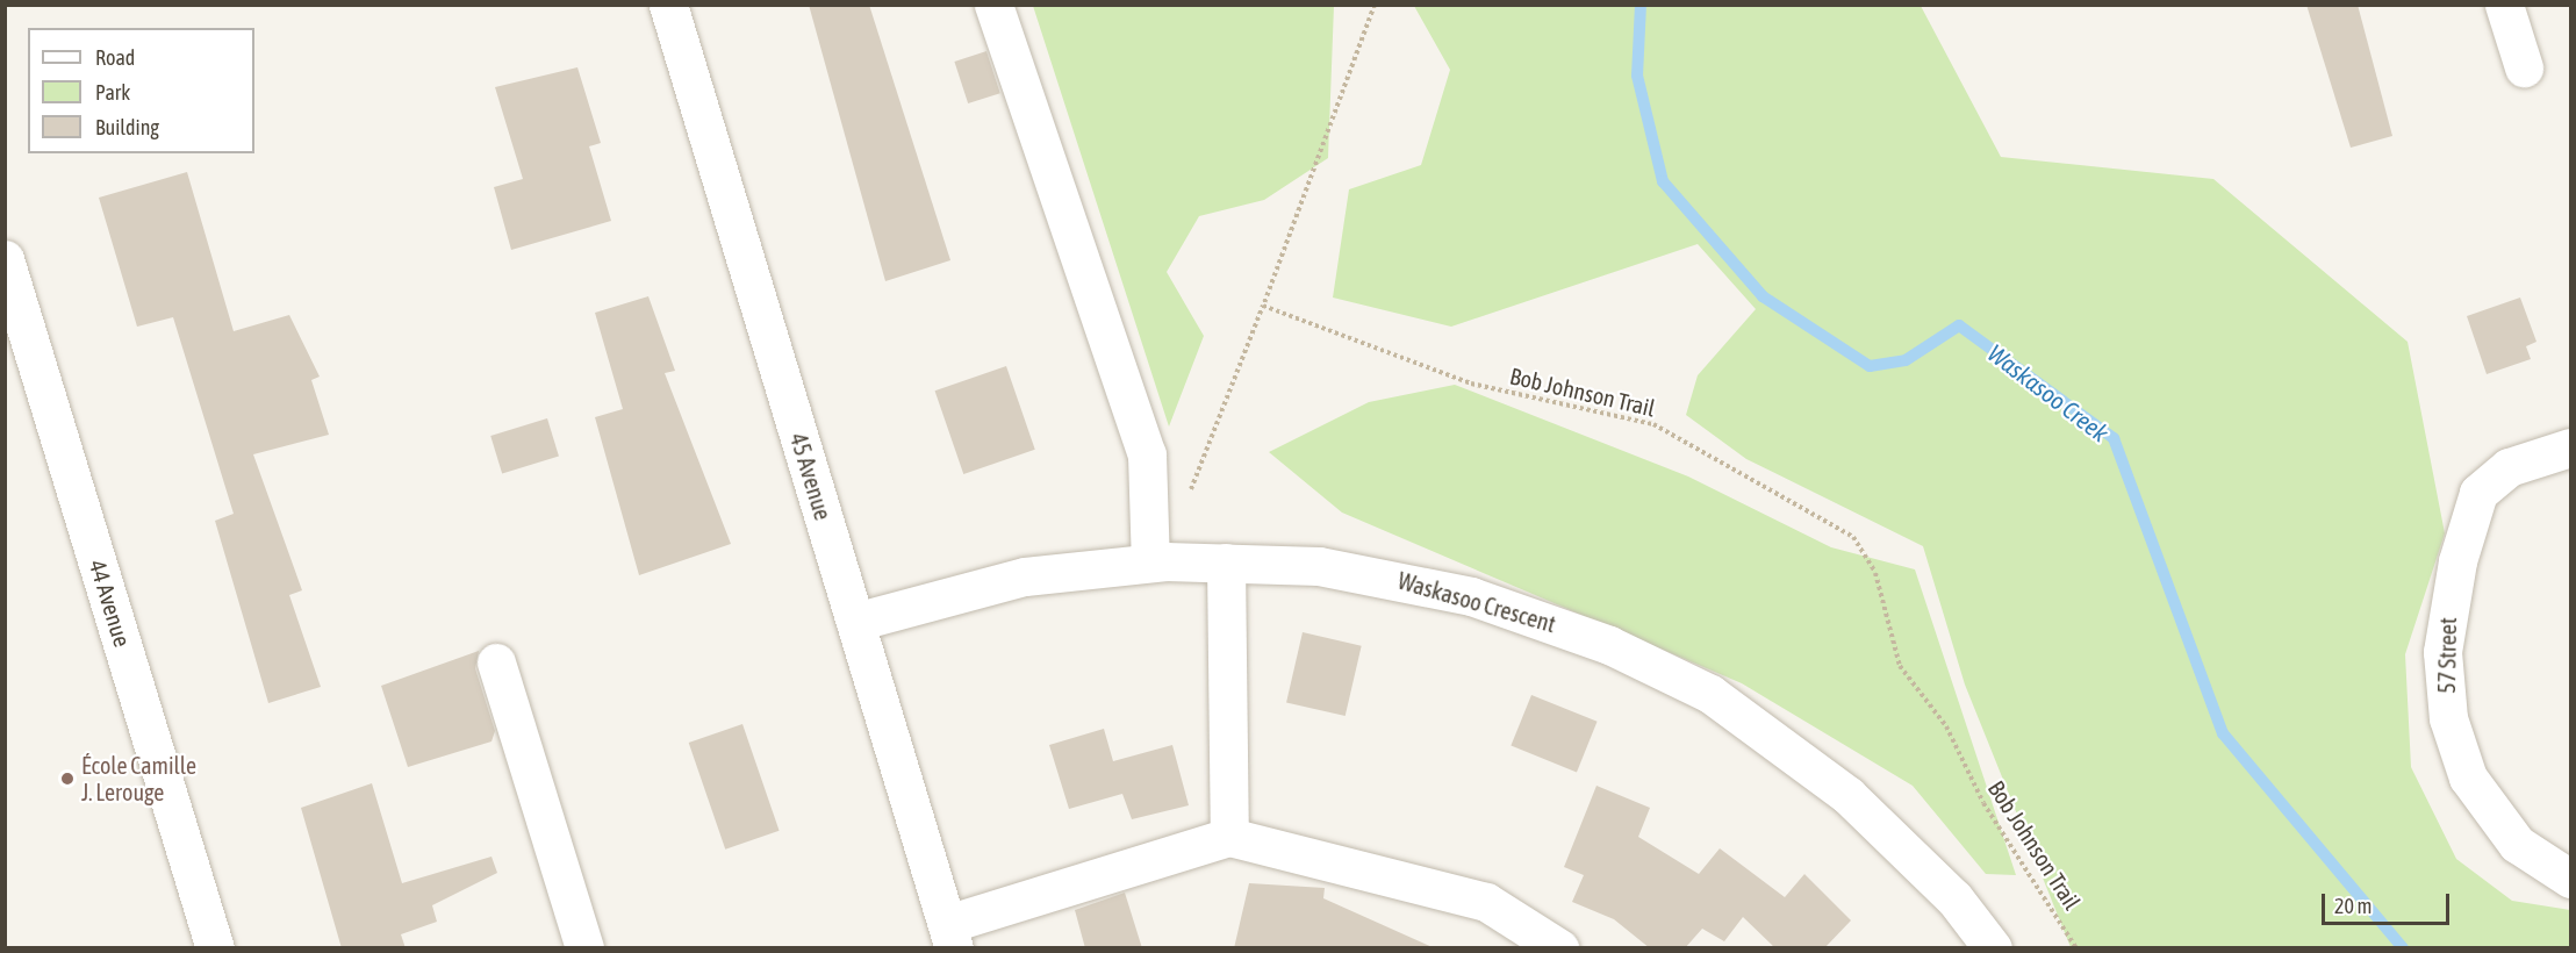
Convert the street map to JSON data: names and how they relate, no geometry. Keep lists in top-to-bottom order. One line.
{"streets":{"street":["45 Avenue","Waskasoo Crescent","44 Avenue","57 Street"],"path":["Bob Johnson Trail"]},"crossings":[["45 Avenue","Waskasoo Crescent"]],"water":["Waskasoo Creek"],"places":["École Camille J. Lerouge"],"legend":["Road","Park","Building"],"scale_bar":"20 m"}
